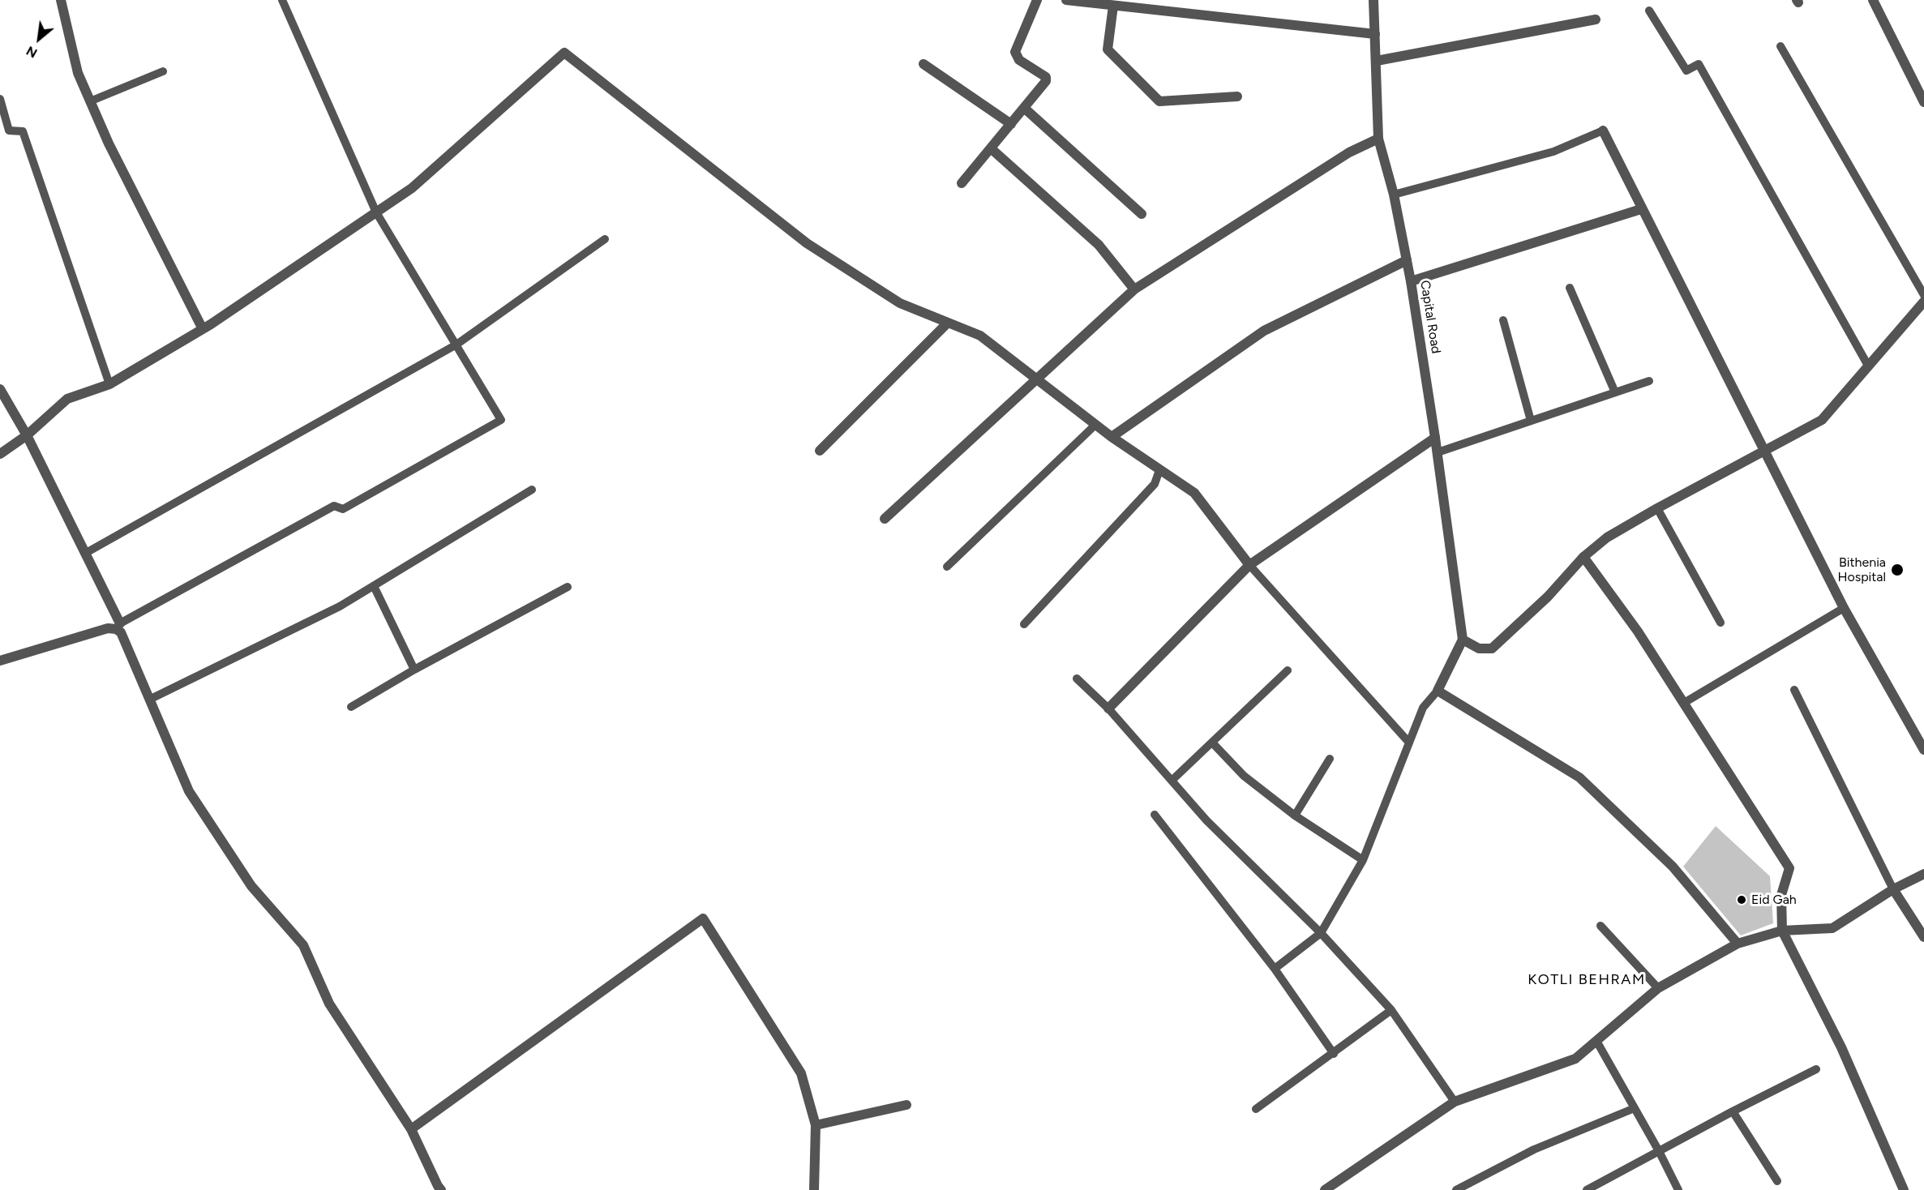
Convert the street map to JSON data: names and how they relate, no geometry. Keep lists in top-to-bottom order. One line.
{"streets":{"street":["Capital Road"]},"districts":["KOTLI BEHRAM"],"places":["Bithenia Hospital","Eid Gah"],"north":"bottom left"}
